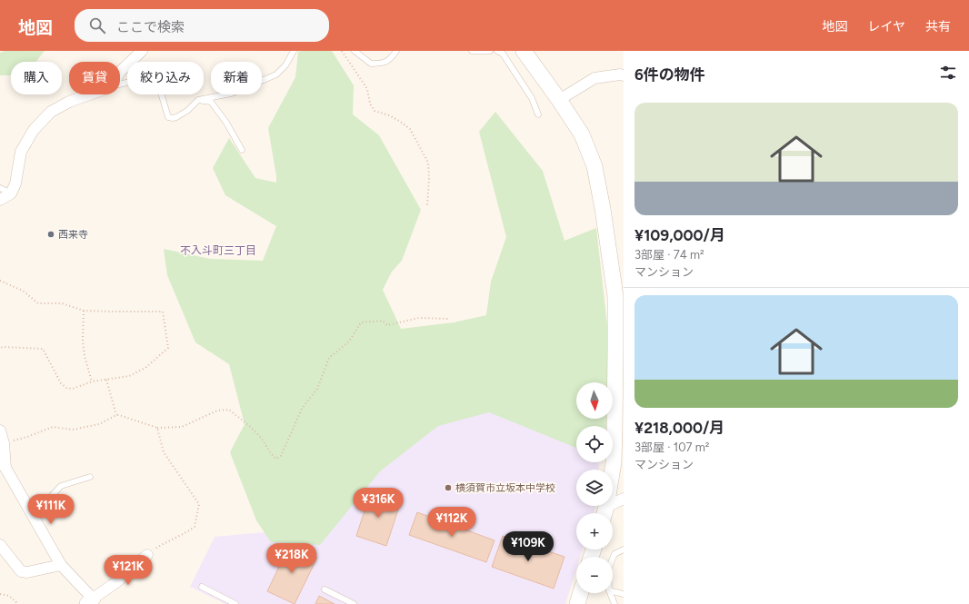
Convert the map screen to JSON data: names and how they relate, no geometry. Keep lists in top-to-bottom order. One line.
{"districts":["不入斗町三丁目"],"places":["西来寺","横須賀市立坂本中学校"],"north":"bottom","page":{"header":"地図","search":"ここで検索","nav":["地図","レイヤ","共有"],"heading":"6件の物件","chip":["購入","賃貸","絞り込み","新着"],"list":[{"name":"¥109,000/月","note":"3部屋 · 74 m² · マンション"},{"name":"¥218,000/月","note":"3部屋 · 107 m² · マンション"}],"map_buttons":["+","−"],"price":["¥316K","¥111K","¥112K","¥109K","¥218K","¥121K"]}}
